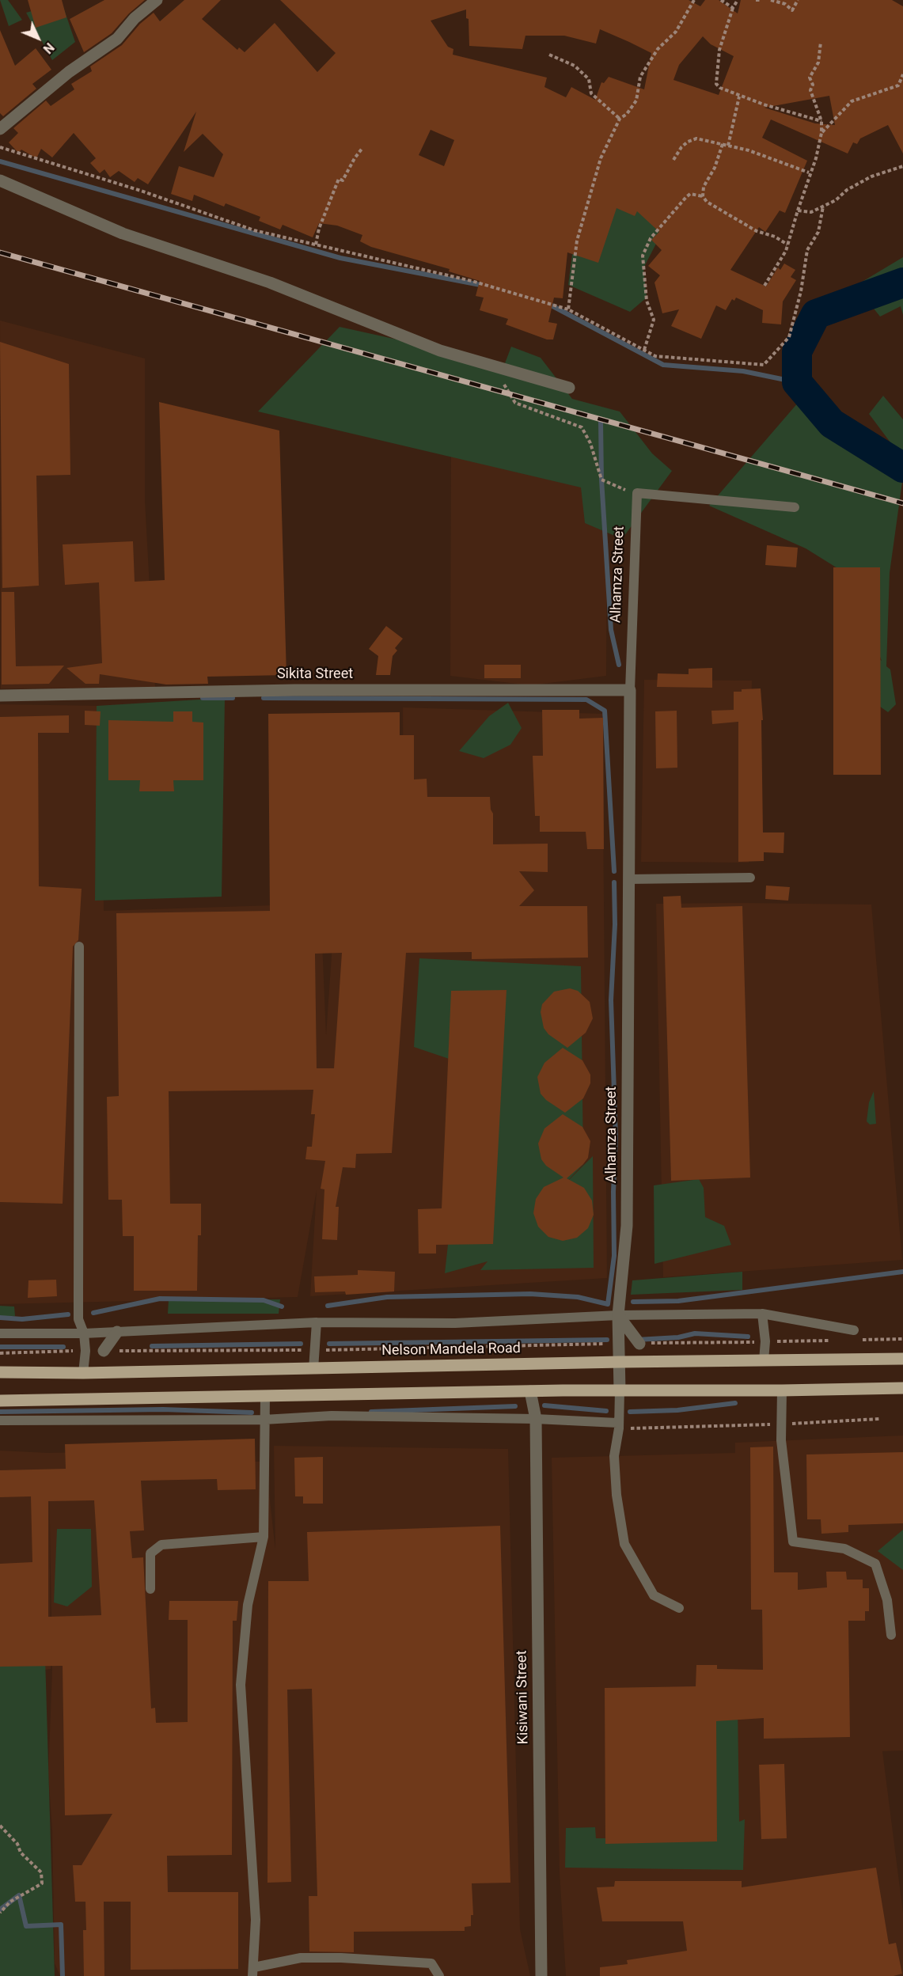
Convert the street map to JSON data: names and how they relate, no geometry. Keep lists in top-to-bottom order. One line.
{"streets":{"main road":["Nelson Mandela Road"],"street":["Alhamza Street","Sikita Street","Kisiwani Street"]},"crossings":[["Alhamza Street","Sikita Street"],["Alhamza Street","Nelson Mandela Road"]],"north":"bottom right"}
